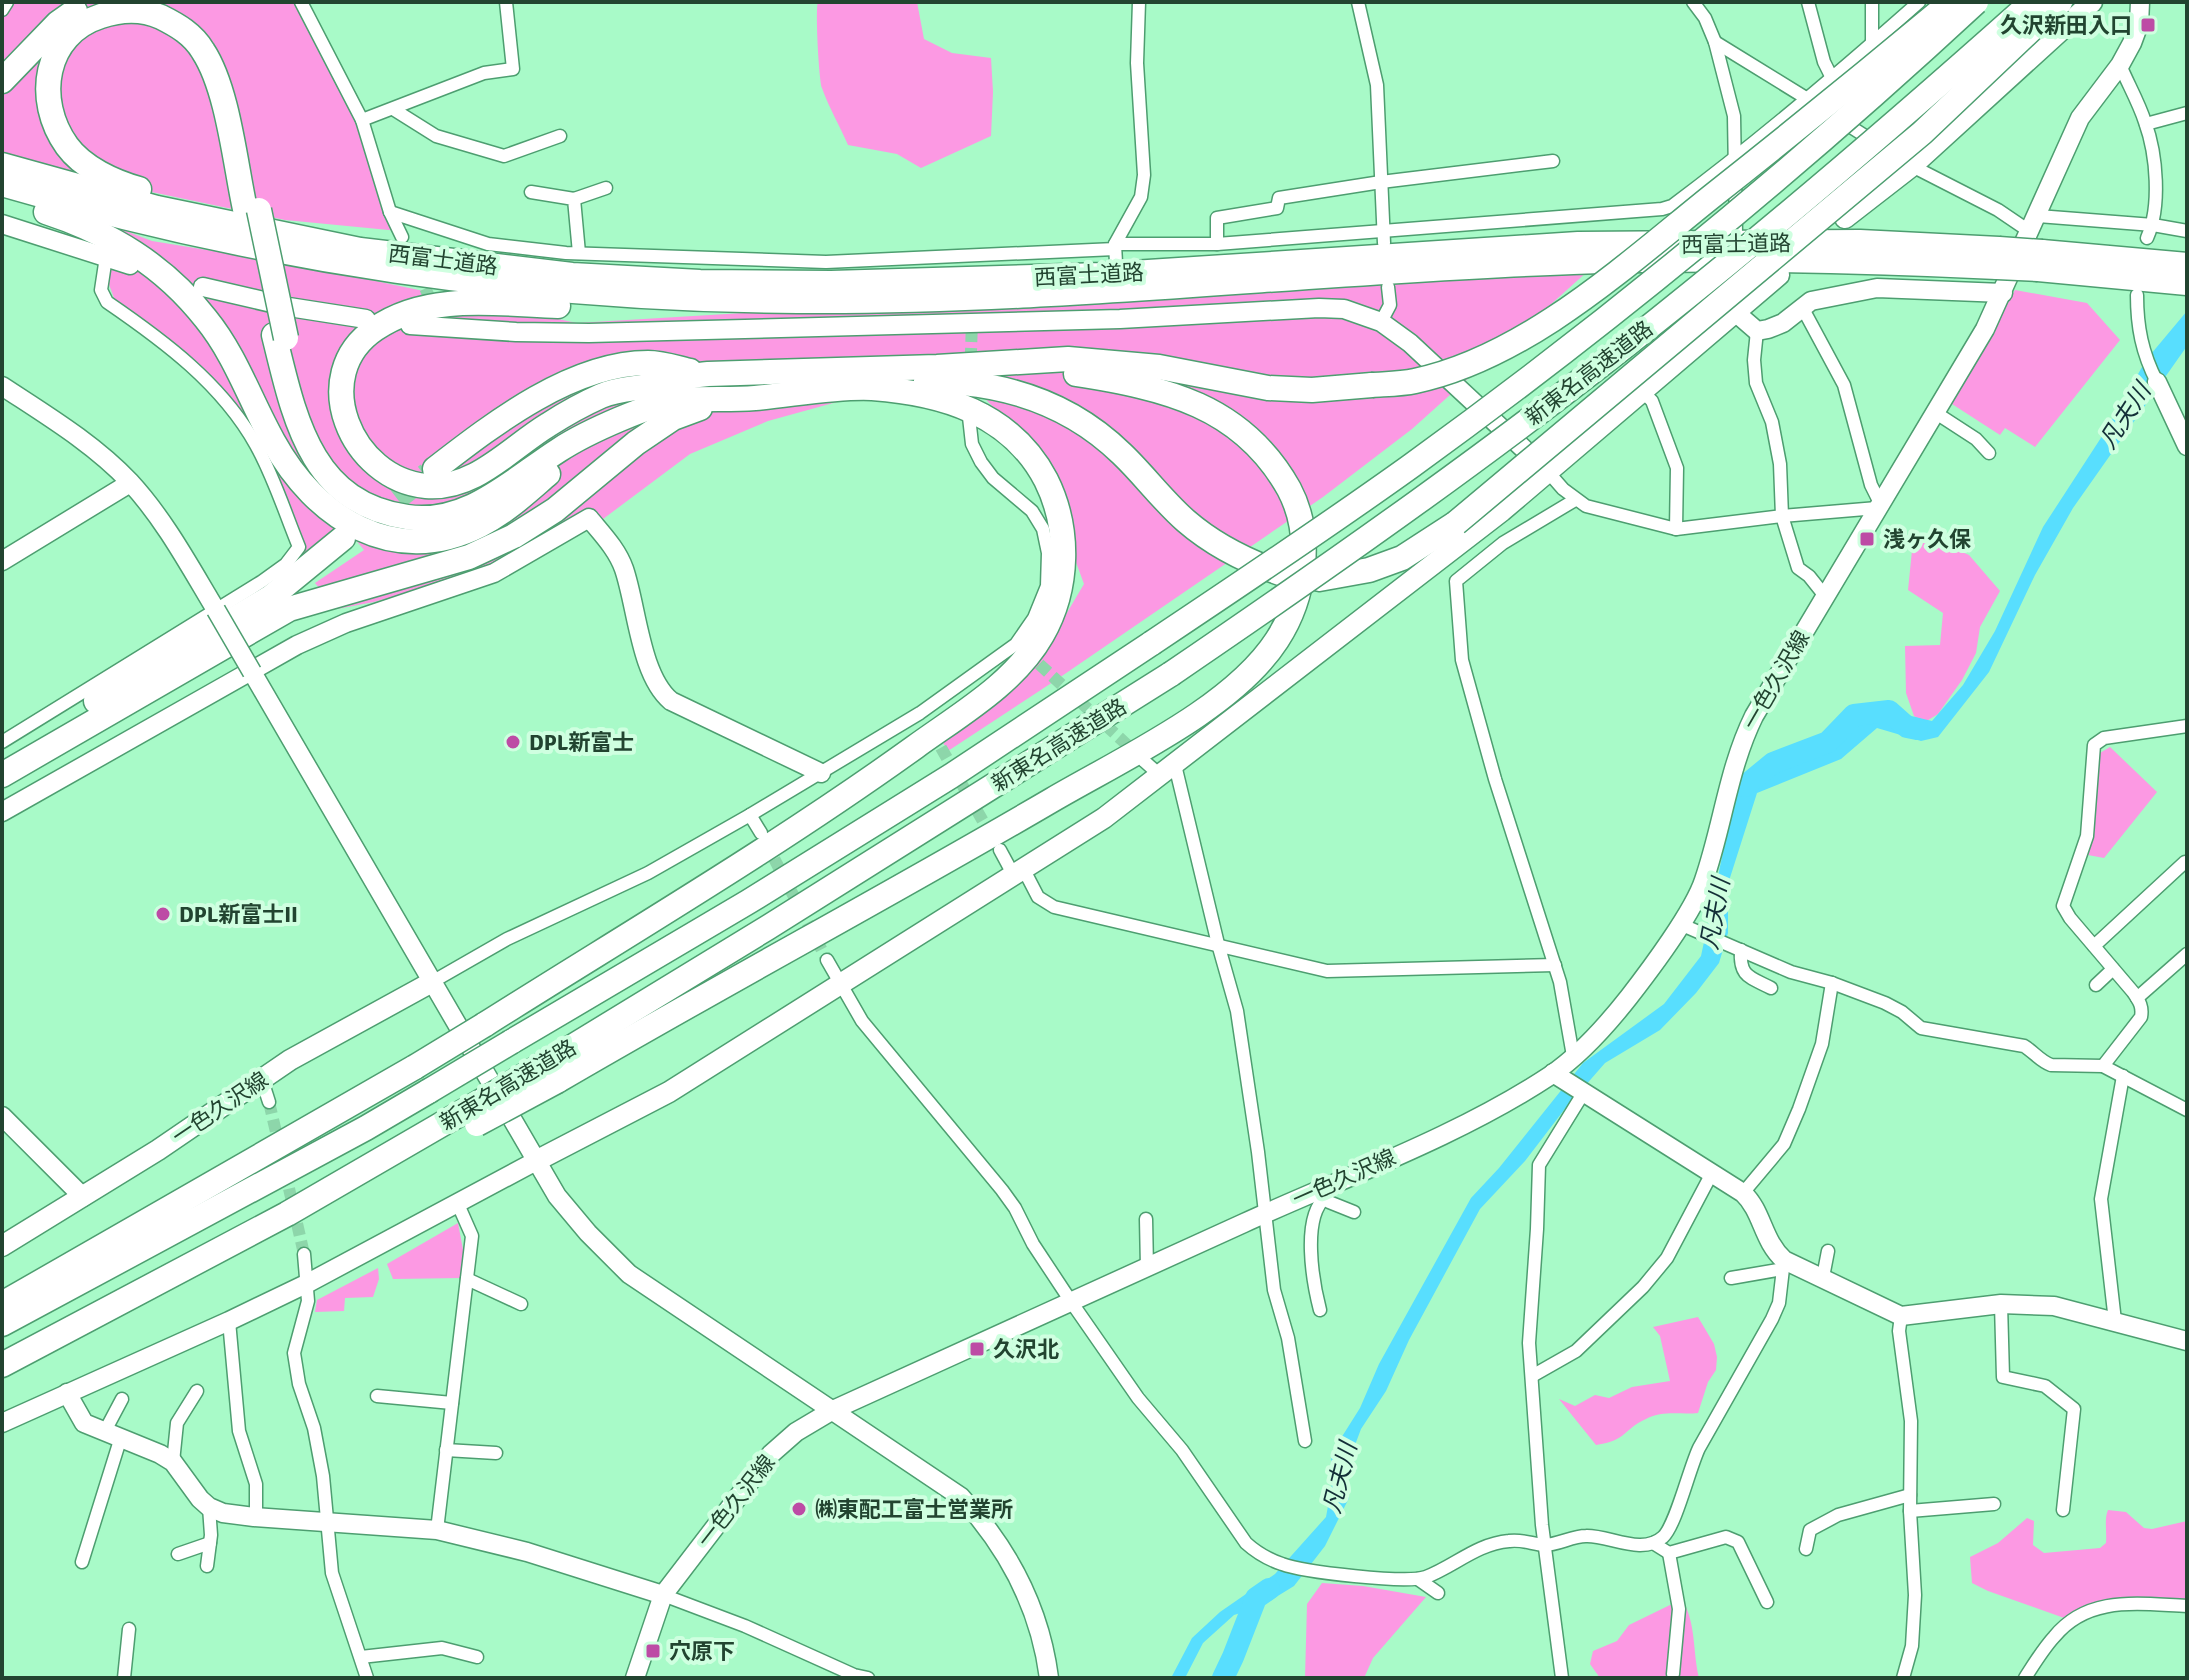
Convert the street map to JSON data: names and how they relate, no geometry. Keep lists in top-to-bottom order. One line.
{"streets":{"highway":["西富士道路","新東名高速道路"],"main road":["一色久沢線"]},"crossings":[["西富士道路","一色久沢線"]],"water":["凡夫川"],"places":{"transit":["久沢新田入口","浅ヶ久保","久沢北","穴原下"],"other":["DPL新富士","DPL新富士II","㈱東配工富士営業所"]}}
